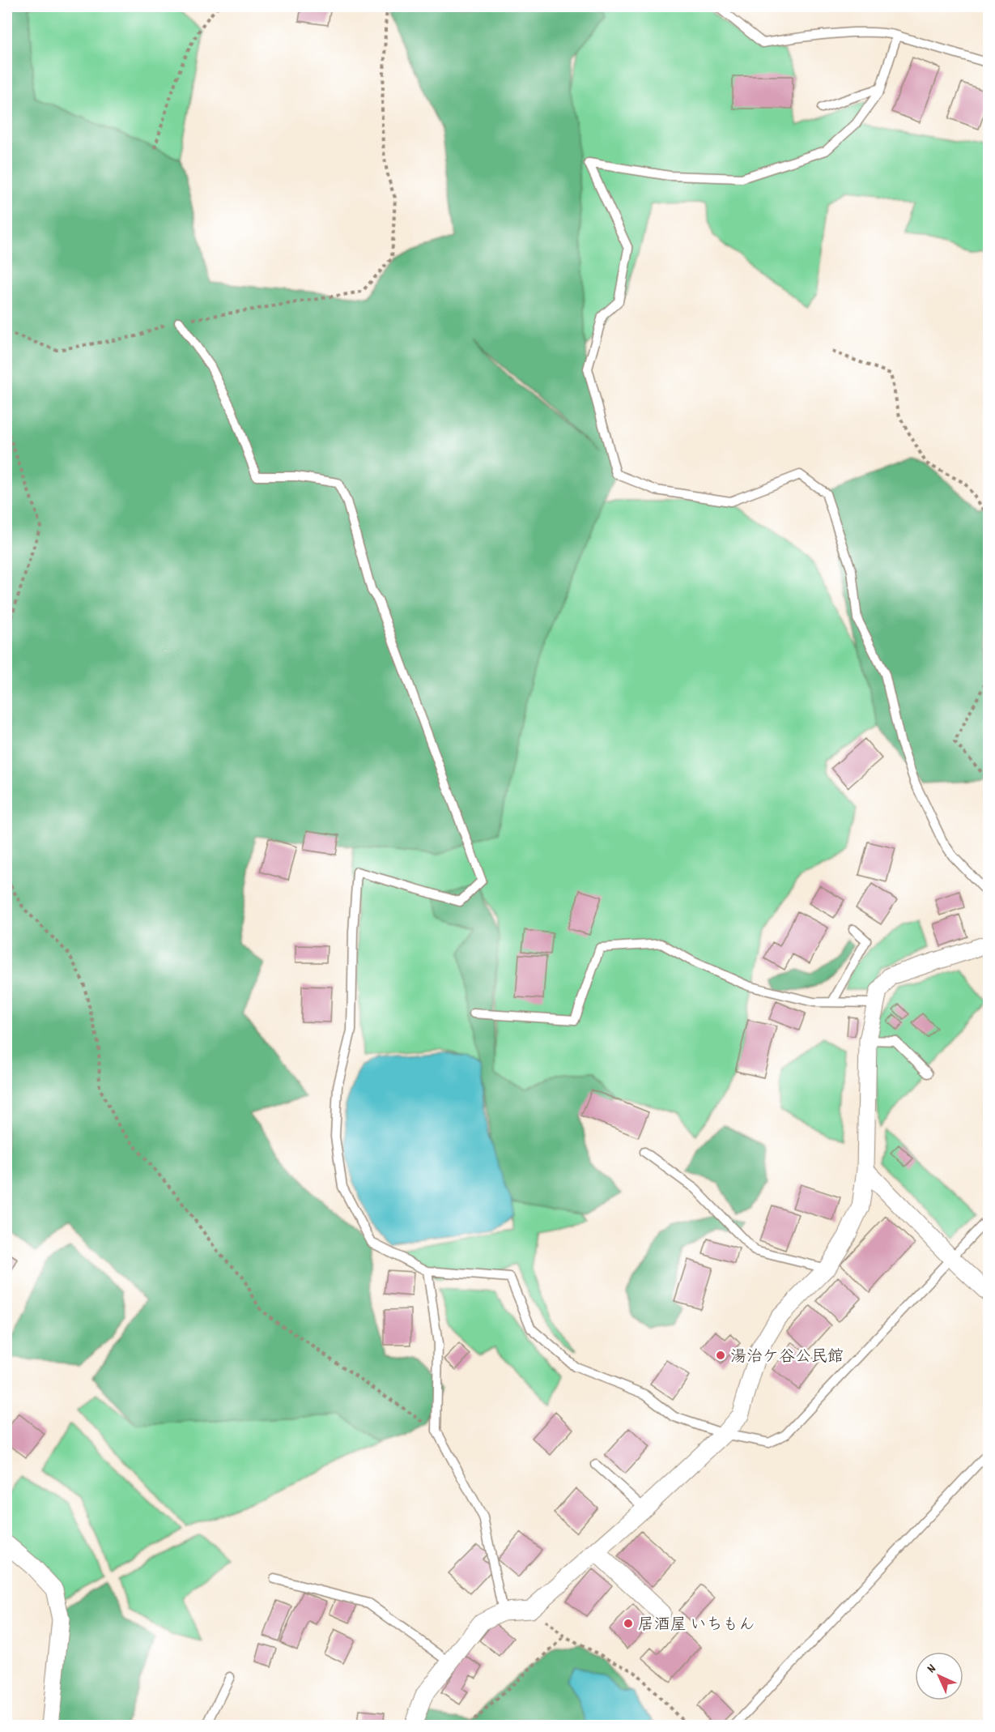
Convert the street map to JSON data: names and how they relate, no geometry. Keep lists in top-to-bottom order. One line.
{"places":["湯治ケ谷公民館","居酒屋 いちもん"],"north":"top left"}
